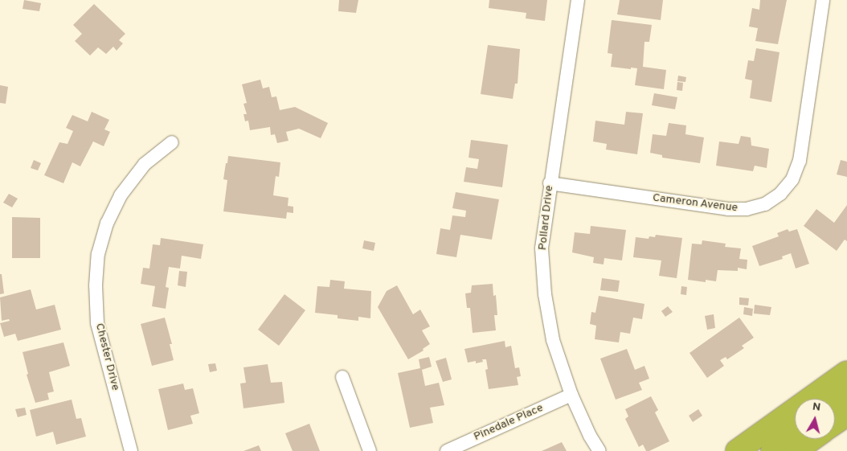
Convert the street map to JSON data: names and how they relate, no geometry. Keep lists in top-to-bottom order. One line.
{"streets":{"street":["Cameron Avenue","Pollard Drive","Chester Drive","Pinedale Place"]},"crossings":[["Cameron Avenue","Pollard Drive"],["Pollard Drive","Pinedale Place"]],"north":"top"}
